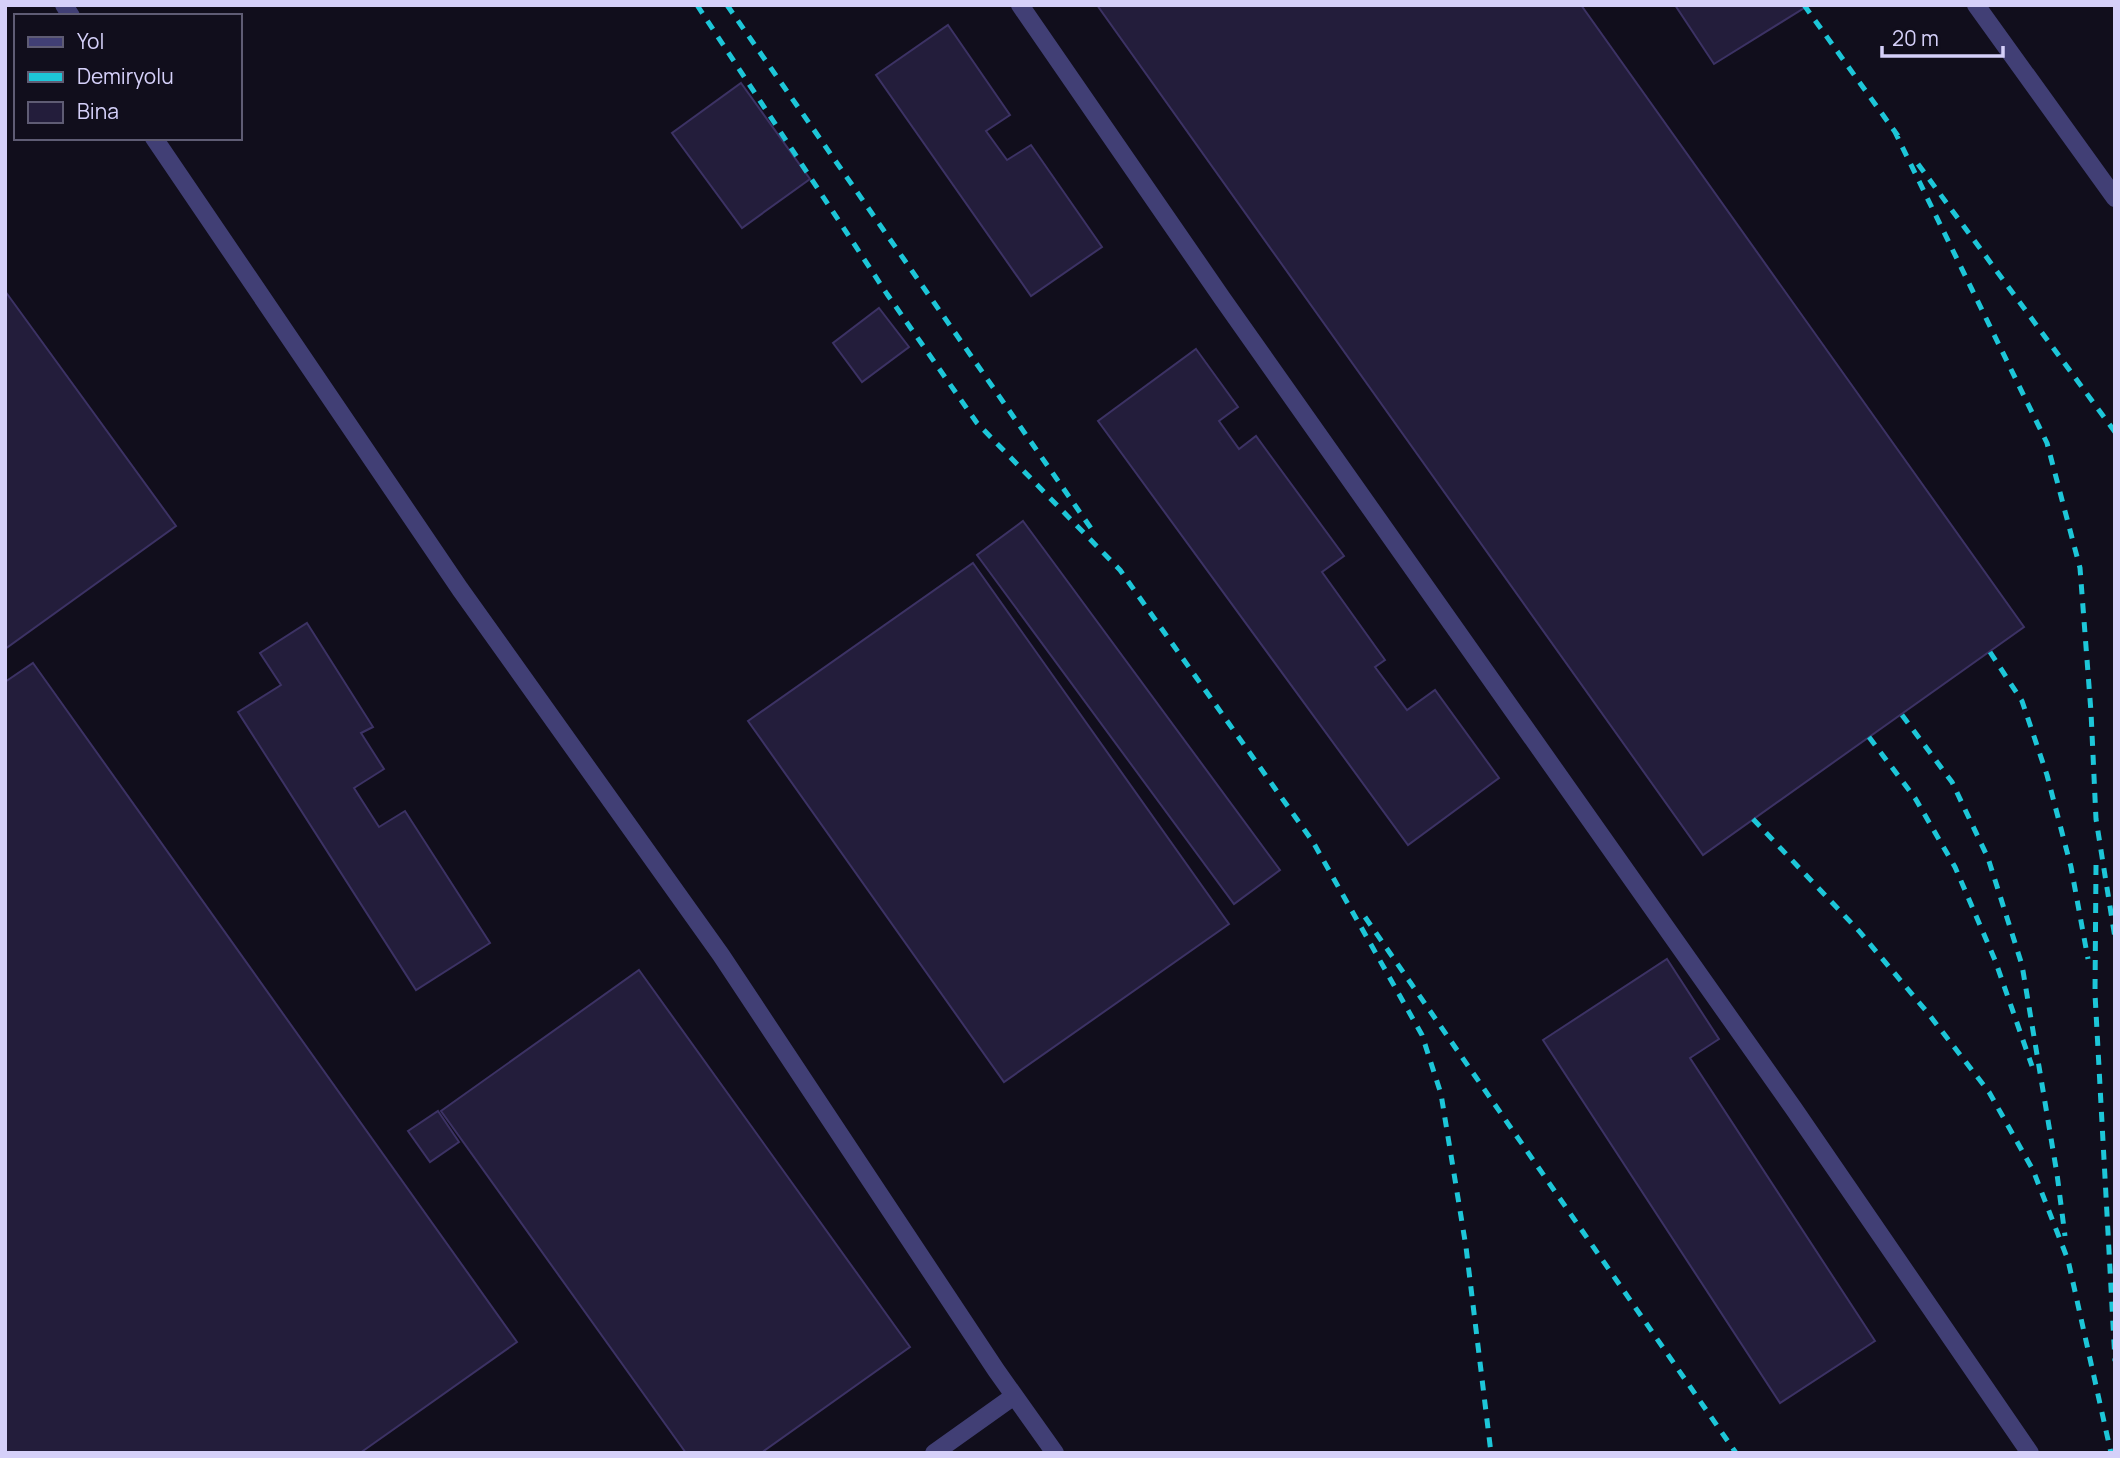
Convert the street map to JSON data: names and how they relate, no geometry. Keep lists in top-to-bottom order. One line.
{"legend":["Yol","Demiryolu","Bina"],"scale_bar":"20 m"}
